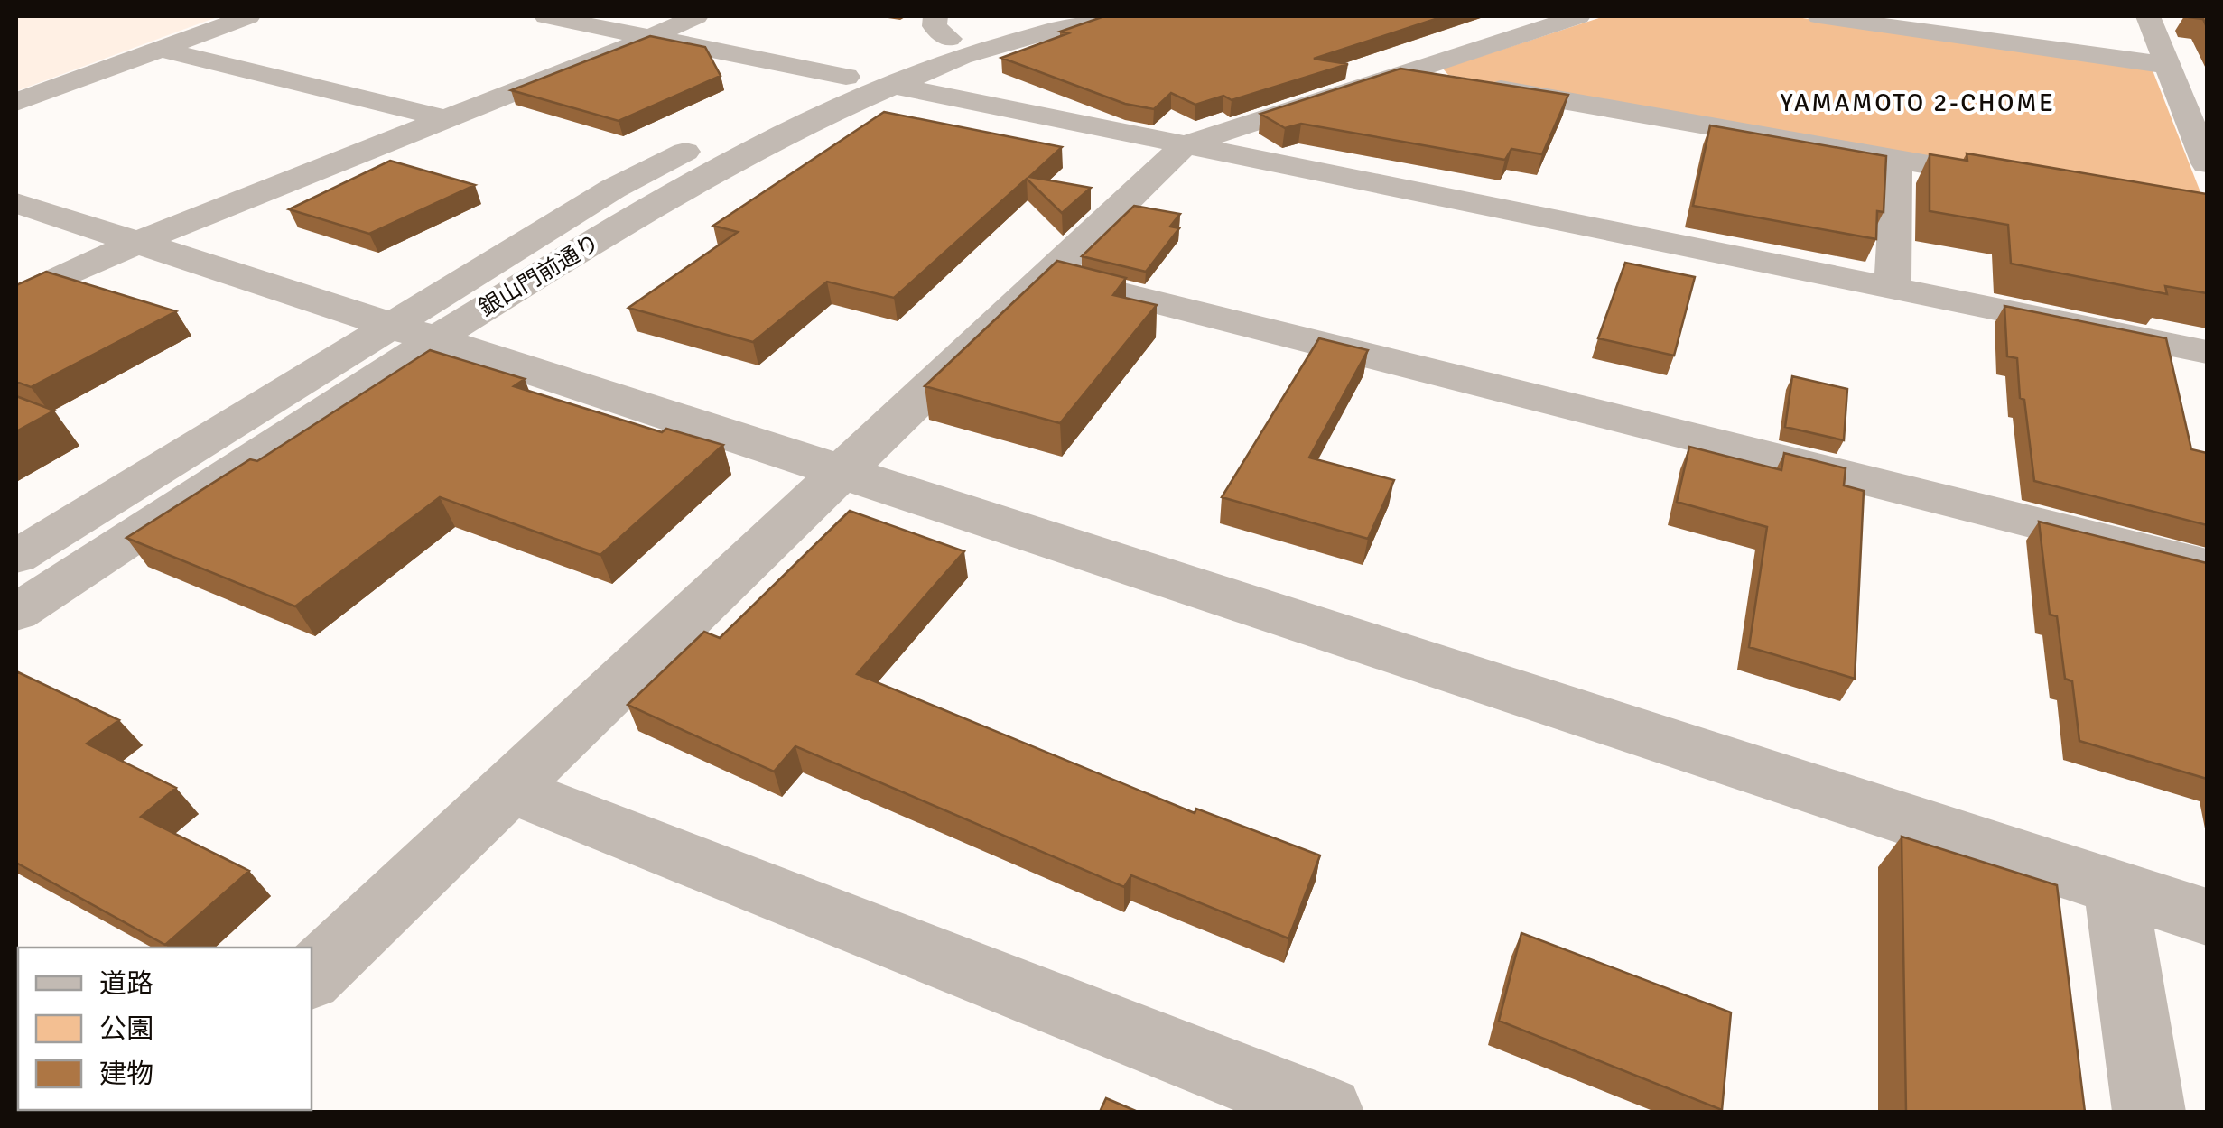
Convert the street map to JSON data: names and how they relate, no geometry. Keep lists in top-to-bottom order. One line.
{"streets":{"street":["銀山門前通り"]},"districts":["YAMAMOTO 2-CHOME"],"legend":["道路","公園","建物"]}
